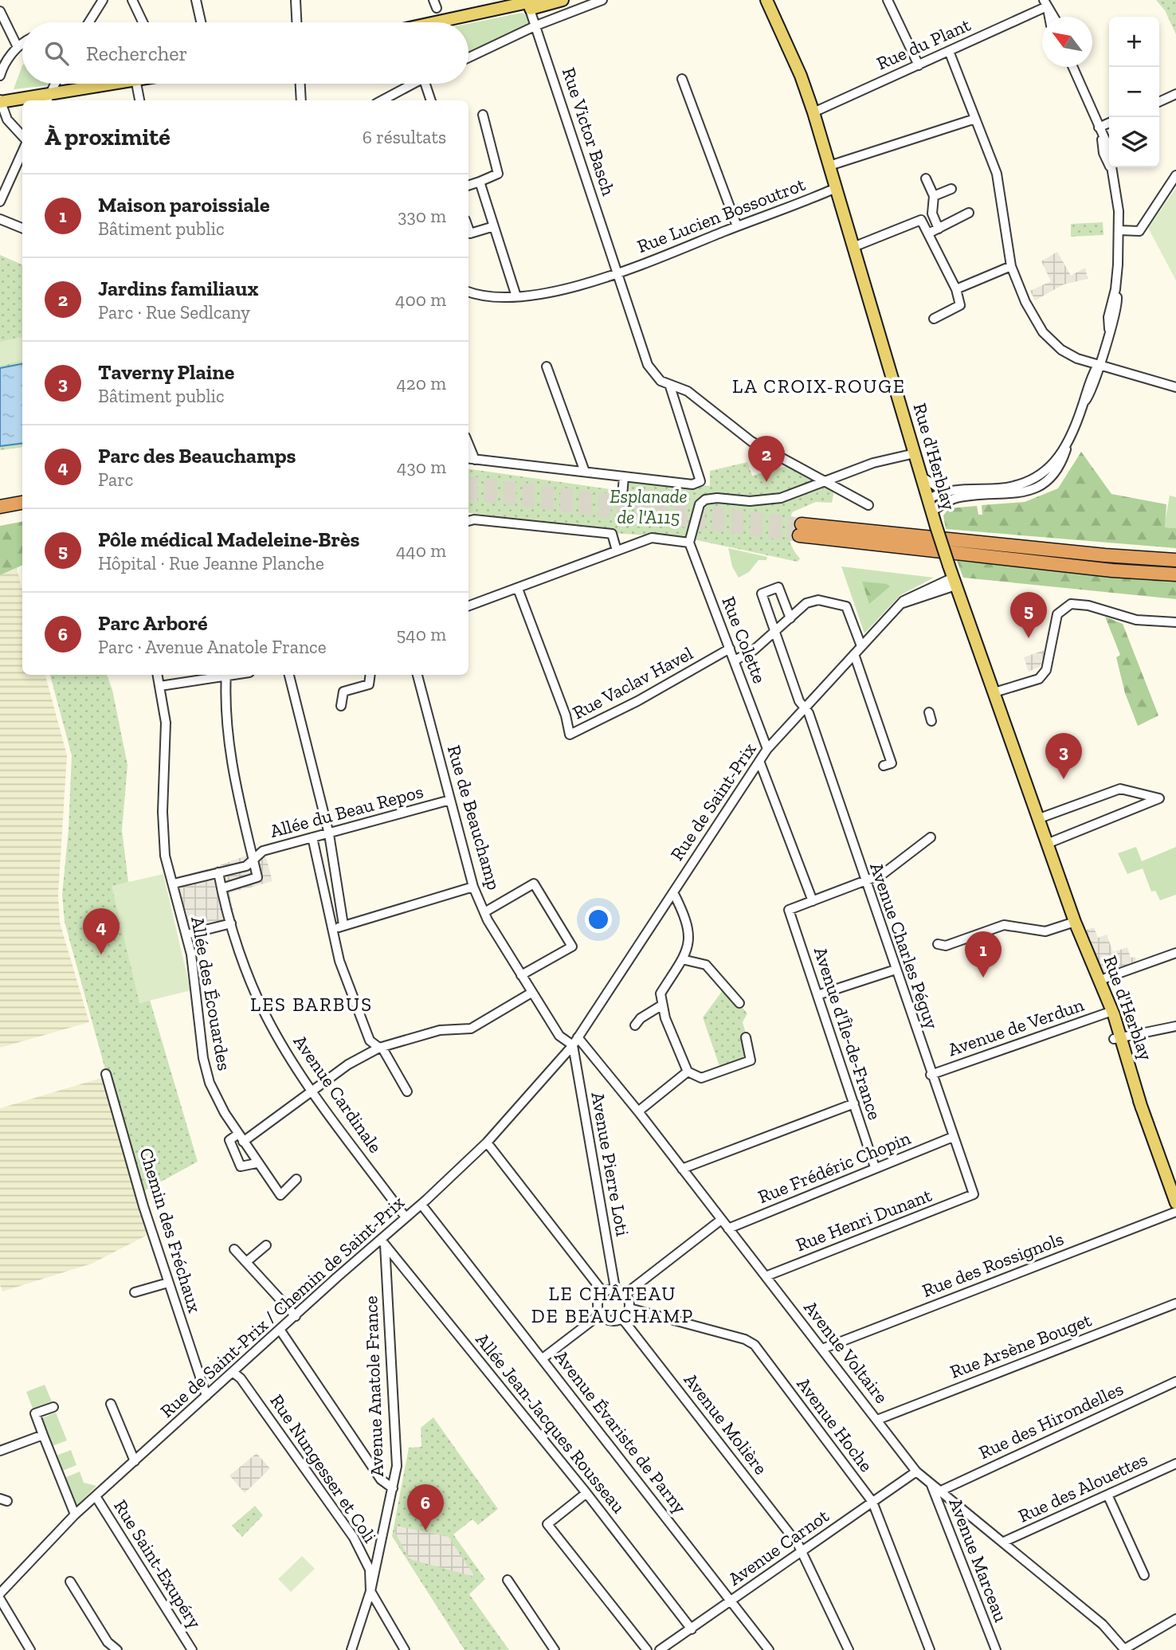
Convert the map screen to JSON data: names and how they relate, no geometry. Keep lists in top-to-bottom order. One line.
{"streets":{"main road":["Rue d'Herblay"],"street":["Rue du Plant","Rue Victor Basch","Rue Lucien Bossoutrot","Rue Colette","Rue Vaclav Havel","Rue de Saint-Prix","Allée du Beau Repos","Rue de Beauchamp","Avenue Charles Péguy","Allée des Écouardes","Avenue de Verdun","Avenue d'Île-de-France","Avenue Cardinale","Avenue Pierre Loti","Rue Frédéric Chopin","Rue Henri Dunant","Chemin des Fréchaux","Rue des Rossignols","Rue de Saint-Prix / Chemin de Saint-Prix","Rue Arsène Bouget","Avenue Voltaire","Avenue Anatole France","Rue des Hirondelles","Allée Jean-Jacques Rousseau","Avenue Molière","Avenue Hoche","Avenue Évariste de Parny","Rue Nungesser et Coli","Rue des Alouettes","Avenue Carnot","Avenue Marceau","Rue Saint-Exupéry"]},"crossings":[["Rue du Plant","Rue d'Herblay"],["Rue Victor Basch","Rue Lucien Bossoutrot"],["Rue Lucien Bossoutrot","Rue d'Herblay"],["Rue d'Herblay","Rue de Saint-Prix"],["Rue d'Herblay","Avenue de Verdun"],["Rue Colette","Rue Vaclav Havel"],["Rue Colette","Rue de Saint-Prix"],["Rue de Saint-Prix","Rue de Beauchamp"],["Rue de Saint-Prix","Avenue Charles Péguy"],["Rue de Saint-Prix","Avenue Pierre Loti"],["Rue de Saint-Prix","Rue de Saint-Prix / Chemin de Saint-Prix"],["Rue de Saint-Prix","Avenue Voltaire"],["Allée du Beau Repos","Rue de Beauchamp"],["Allée du Beau Repos","Allée des Écouardes"],["Allée du Beau Repos","Avenue Cardinale"],["Rue de Beauchamp","Avenue Pierre Loti"],["Rue de Beauchamp","Rue de Saint-Prix / Chemin de Saint-Prix"],["Rue de Beauchamp","Avenue Voltaire"],["Avenue Charles Péguy","Avenue de Verdun"],["Avenue Charles Péguy","Rue Frédéric Chopin"],["Avenue Charles Péguy","Rue Henri Dunant"],["Avenue d'Île-de-France","Rue Frédéric Chopin"],["Avenue Cardinale","Rue de Saint-Prix / Chemin de Saint-Prix"],["Avenue Pierre Loti","Rue de Saint-Prix / Chemin de Saint-Prix"],["Avenue Pierre Loti","Avenue Voltaire"],["Avenue Pierre Loti","Avenue Molière"],["Avenue Pierre Loti","Avenue Hoche"],["Rue Frédéric Chopin","Avenue Voltaire"],["Rue Henri Dunant","Avenue Voltaire"],["Chemin des Fréchaux","Rue de Saint-Prix / Chemin de Saint-Prix"],["Rue des Rossignols","Avenue Voltaire"],["Rue de Saint-Prix / Chemin de Saint-Prix","Avenue Voltaire"],["Rue de Saint-Prix / Chemin de Saint-Prix","Avenue Anatole France"],["Rue de Saint-Prix / Chemin de Saint-Prix","Allée Jean-Jacques Rousseau"],["Rue de Saint-Prix / Chemin de Saint-Prix","Avenue Évariste de Parny"],["Rue de Saint-Prix / Chemin de Saint-Prix","Rue Nungesser et Coli"],["Rue de Saint-Prix / Chemin de Saint-Prix","Rue Saint-Exupéry"],["Rue Arsène Bouget","Avenue Voltaire"],["Avenue Voltaire","Rue des Hirondelles"],["Avenue Voltaire","Rue des Alouettes"],["Avenue Voltaire","Avenue Carnot"],["Avenue Voltaire","Avenue Marceau"],["Avenue Anatole France","Allée Jean-Jacques Rousseau"],["Avenue Anatole France","Rue Nungesser et Coli"],["Allée Jean-Jacques Rousseau","Avenue Carnot"],["Avenue Molière","Avenue Hoche"],["Avenue Molière","Avenue Carnot"],["Avenue Hoche","Avenue Carnot"],["Avenue Évariste de Parny","Avenue Carnot"]],"districts":["LA CROIX-ROUGE","LES BARBUS","LE CHÂTEAU DE BEAUCHAMP"],"parks":["Esplanade de l'A115"],"north":"top left","page":{"map_buttons":["+","−"],"search":"Rechercher","heading":["À proximité","6 résultats"],"list":[{"mark":"1","name":"Maison paroissiale","note":"Bâtiment public","value":"330 m"},{"mark":"2","name":"Jardins familiaux","note":"Parc · Rue Sedlcany","value":"400 m"},{"mark":"3","name":"Taverny Plaine","note":"Bâtiment public","value":"420 m"},{"mark":"4","name":"Parc des Beauchamps","note":"Parc","value":"430 m"},{"mark":"5","name":"Pôle médical Madeleine-Brès","note":"Hôpital · Rue Jeanne Planche","value":"440 m"},{"mark":"6","name":"Parc Arboré","note":"Parc · Avenue Anatole France","value":"540 m"}],"pins":["2","5","3","4","1","6"]}}
